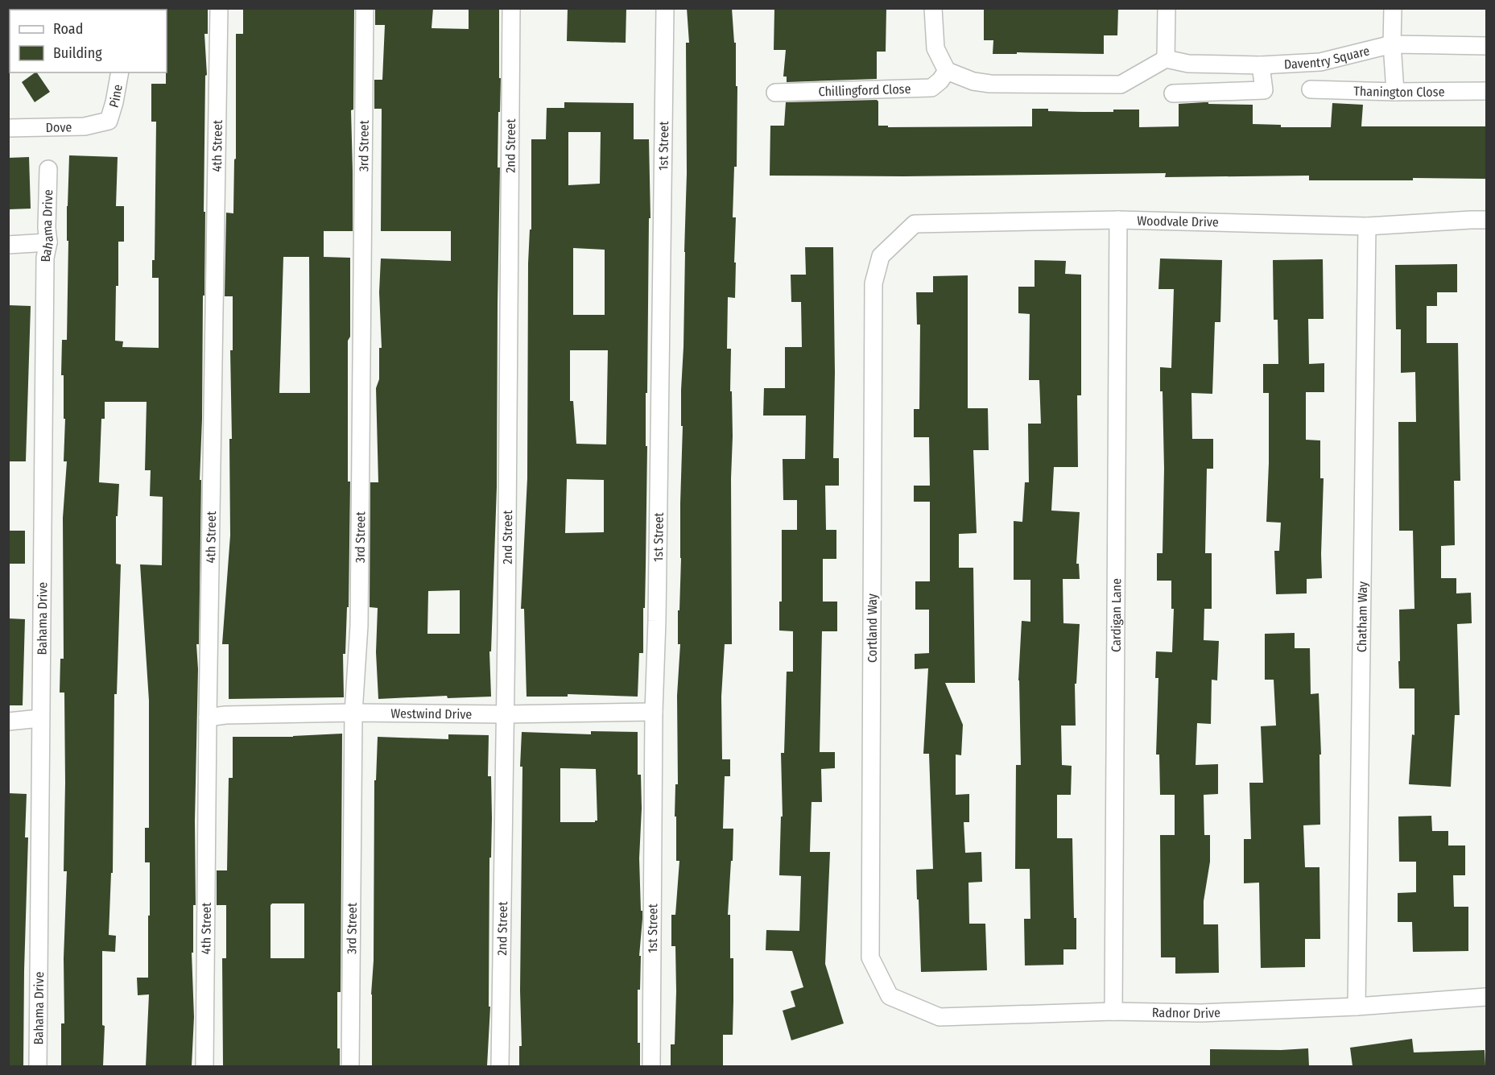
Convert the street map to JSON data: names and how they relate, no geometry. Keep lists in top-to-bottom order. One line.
{"streets":{"street":["Daventry Square","Chillingford Close","Thanington Close","Pine","Dove","4th Street","3rd Street","2nd Street","1st Street","Woodvale Drive","Bahama Drive","Cardigan Lane","Chatham Way","Cortland Way","Westwind Drive","Radnor Drive"]},"crossings":[["Pine","Dove"],["4th Street","Westwind Drive"],["3rd Street","Westwind Drive"],["2nd Street","Westwind Drive"],["1st Street","Westwind Drive"],["Woodvale Drive","Cardigan Lane"],["Woodvale Drive","Chatham Way"],["Woodvale Drive","Cortland Way"],["Cardigan Lane","Radnor Drive"],["Chatham Way","Radnor Drive"],["Cortland Way","Radnor Drive"]],"legend":["Road","Building"]}
